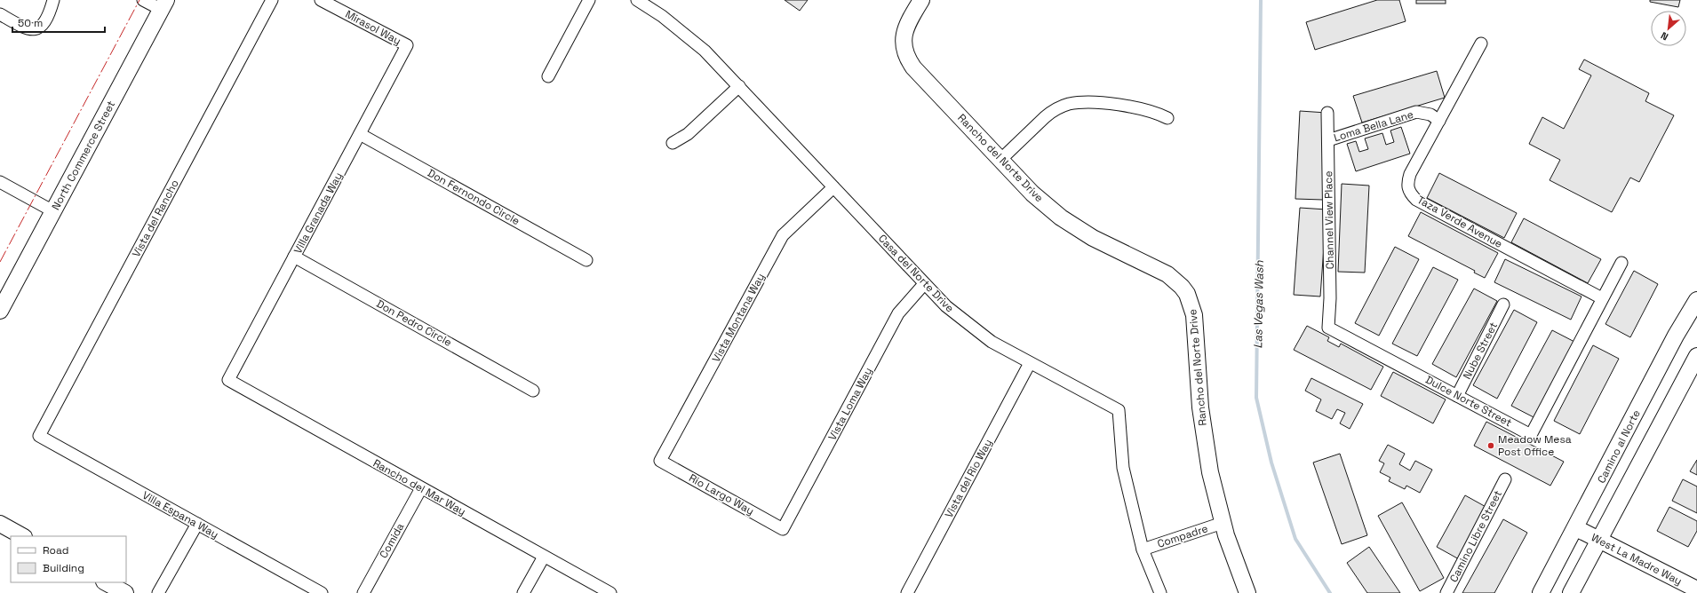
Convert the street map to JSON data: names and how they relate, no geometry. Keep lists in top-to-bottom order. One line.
{"streets":{"main road":["North Commerce Street","Rancho del Norte Drive","Camino al Norte","West La Madre Way"],"street":["Mirasol Way","Loma Bella Lane","Don Fernondo Circle","Villa Granada Way","Vista del Rancho","Channel View Place","Taza Verde Avenue","Casa del Norte Drive","Vista Montana Way","Don Pedro Circle","Nube Street","Dulce Norte Street","Vista Loma Way","Vista del Rio Way","Rancho del Mar Way","Rio Largo Way","Villa Espana Way","Compadre","Camino Libre Street","Comida"]},"crossings":[["Mirasol Way","Villa Granada Way"],["Loma Bella Lane","Channel View Place"],["Loma Bella Lane","Taza Verde Avenue"],["Rancho del Norte Drive","Compadre"],["Don Fernondo Circle","Villa Granada Way"],["Villa Granada Way","Don Pedro Circle"],["Villa Granada Way","Rancho del Mar Way"],["Vista del Rancho","Villa Espana Way"],["Channel View Place","Dulce Norte Street"],["Taza Verde Avenue","Dulce Norte Street"],["Casa del Norte Drive","Vista Montana Way"],["Casa del Norte Drive","Vista Loma Way"],["Casa del Norte Drive","Vista del Rio Way"],["Casa del Norte Drive","Compadre"],["Vista Montana Way","Rio Largo Way"],["Nube Street","Dulce Norte Street"],["Vista Loma Way","Rio Largo Way"],["Camino al Norte","West La Madre Way"],["Rancho del Mar Way","Comida"]],"water":["Las Vegas Wash"],"places":["Meadow Mesa Post Office"],"legend":["Road","Building"],"scale_bar":"50 m","north":"bottom left"}
